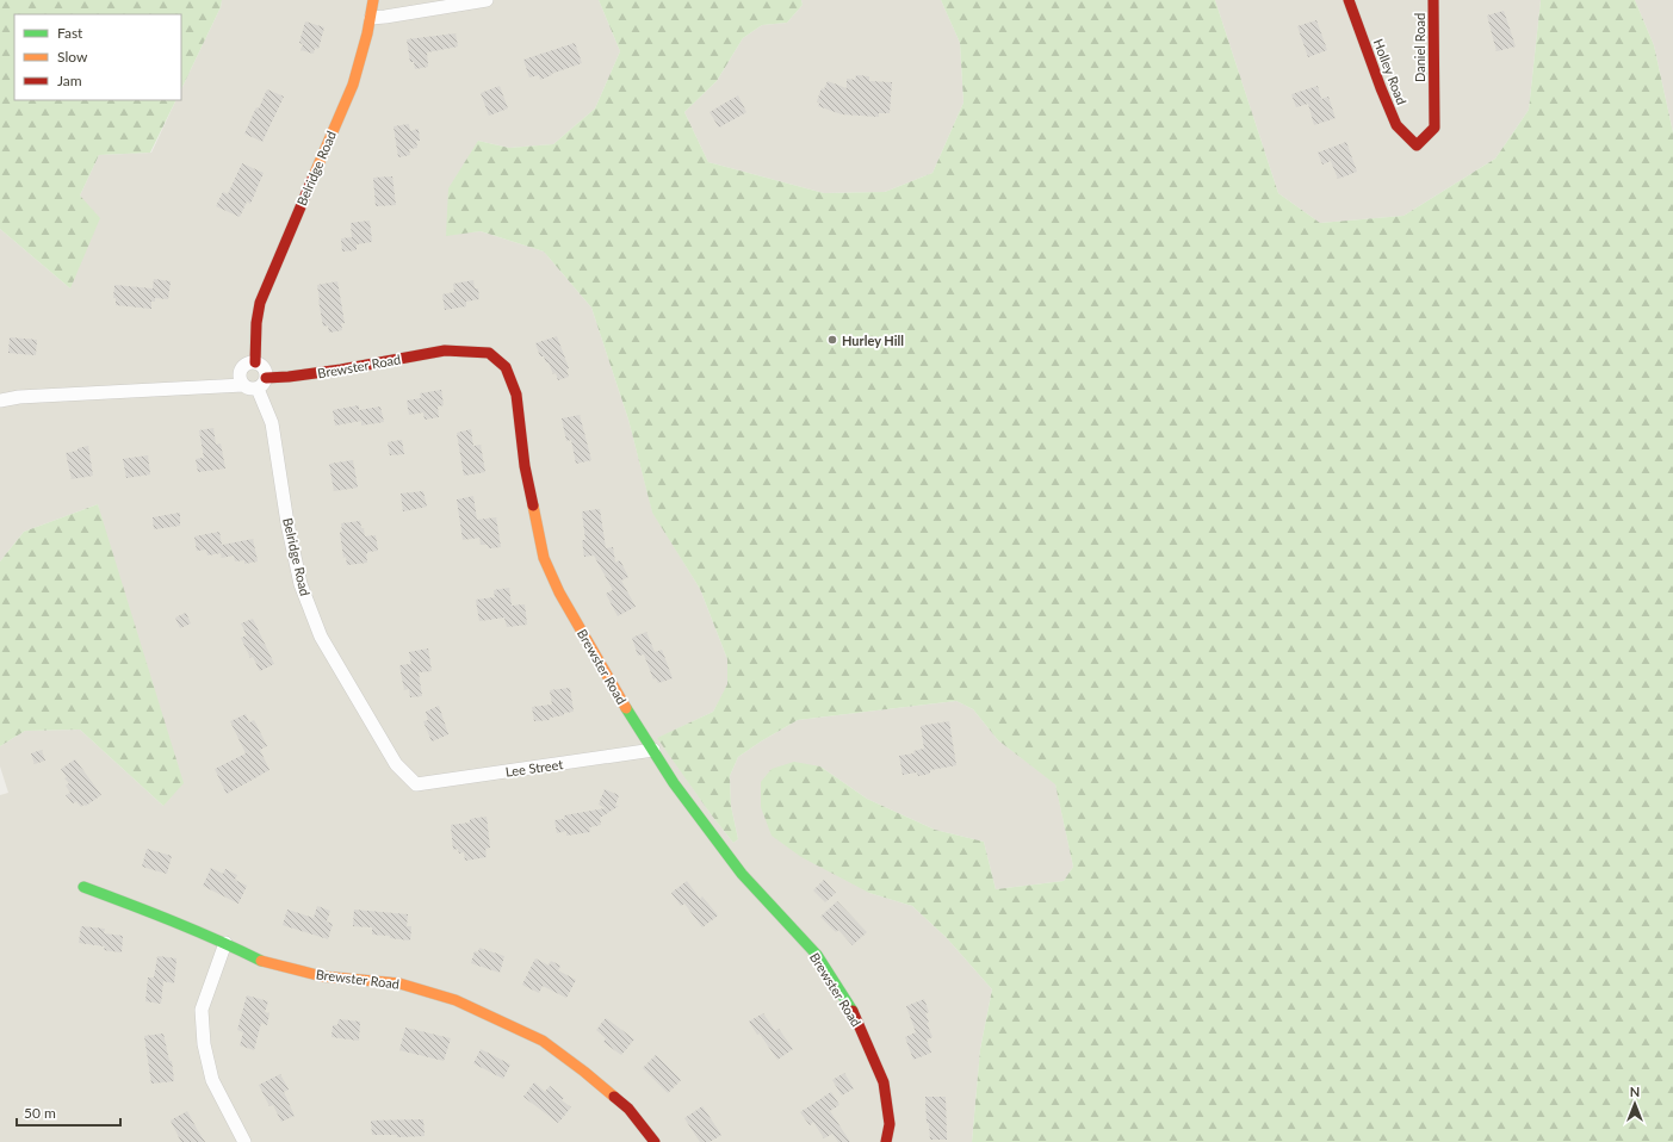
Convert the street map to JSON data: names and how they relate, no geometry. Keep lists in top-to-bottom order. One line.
{"streets":{"street":["Daniel Road","Holley Road","Belridge Road","Brewster Road","Lee Street"]},"crossings":[["Daniel Road","Holley Road"],["Belridge Road","Brewster Road"],["Belridge Road","Lee Street"],["Brewster Road","Lee Street"]],"places":["Hurley Hill"],"legend":["Fast","Slow","Jam"],"scale_bar":"50 m","north":"top"}
